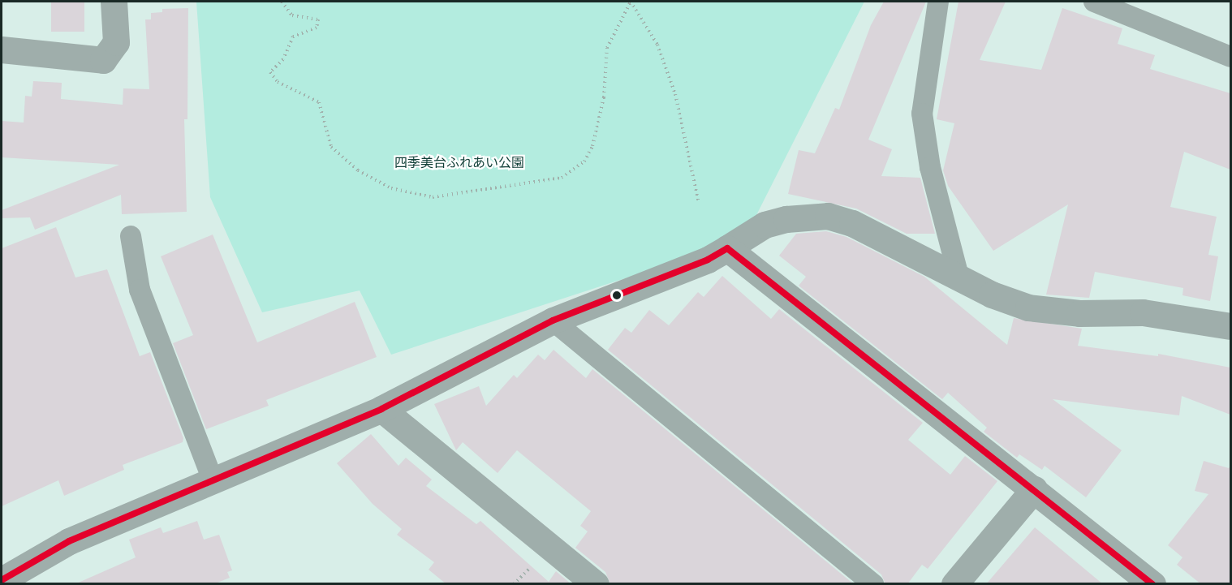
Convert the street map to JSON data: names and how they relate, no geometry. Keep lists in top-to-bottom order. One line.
{"parks":["四季美台ふれあい公園"]}
